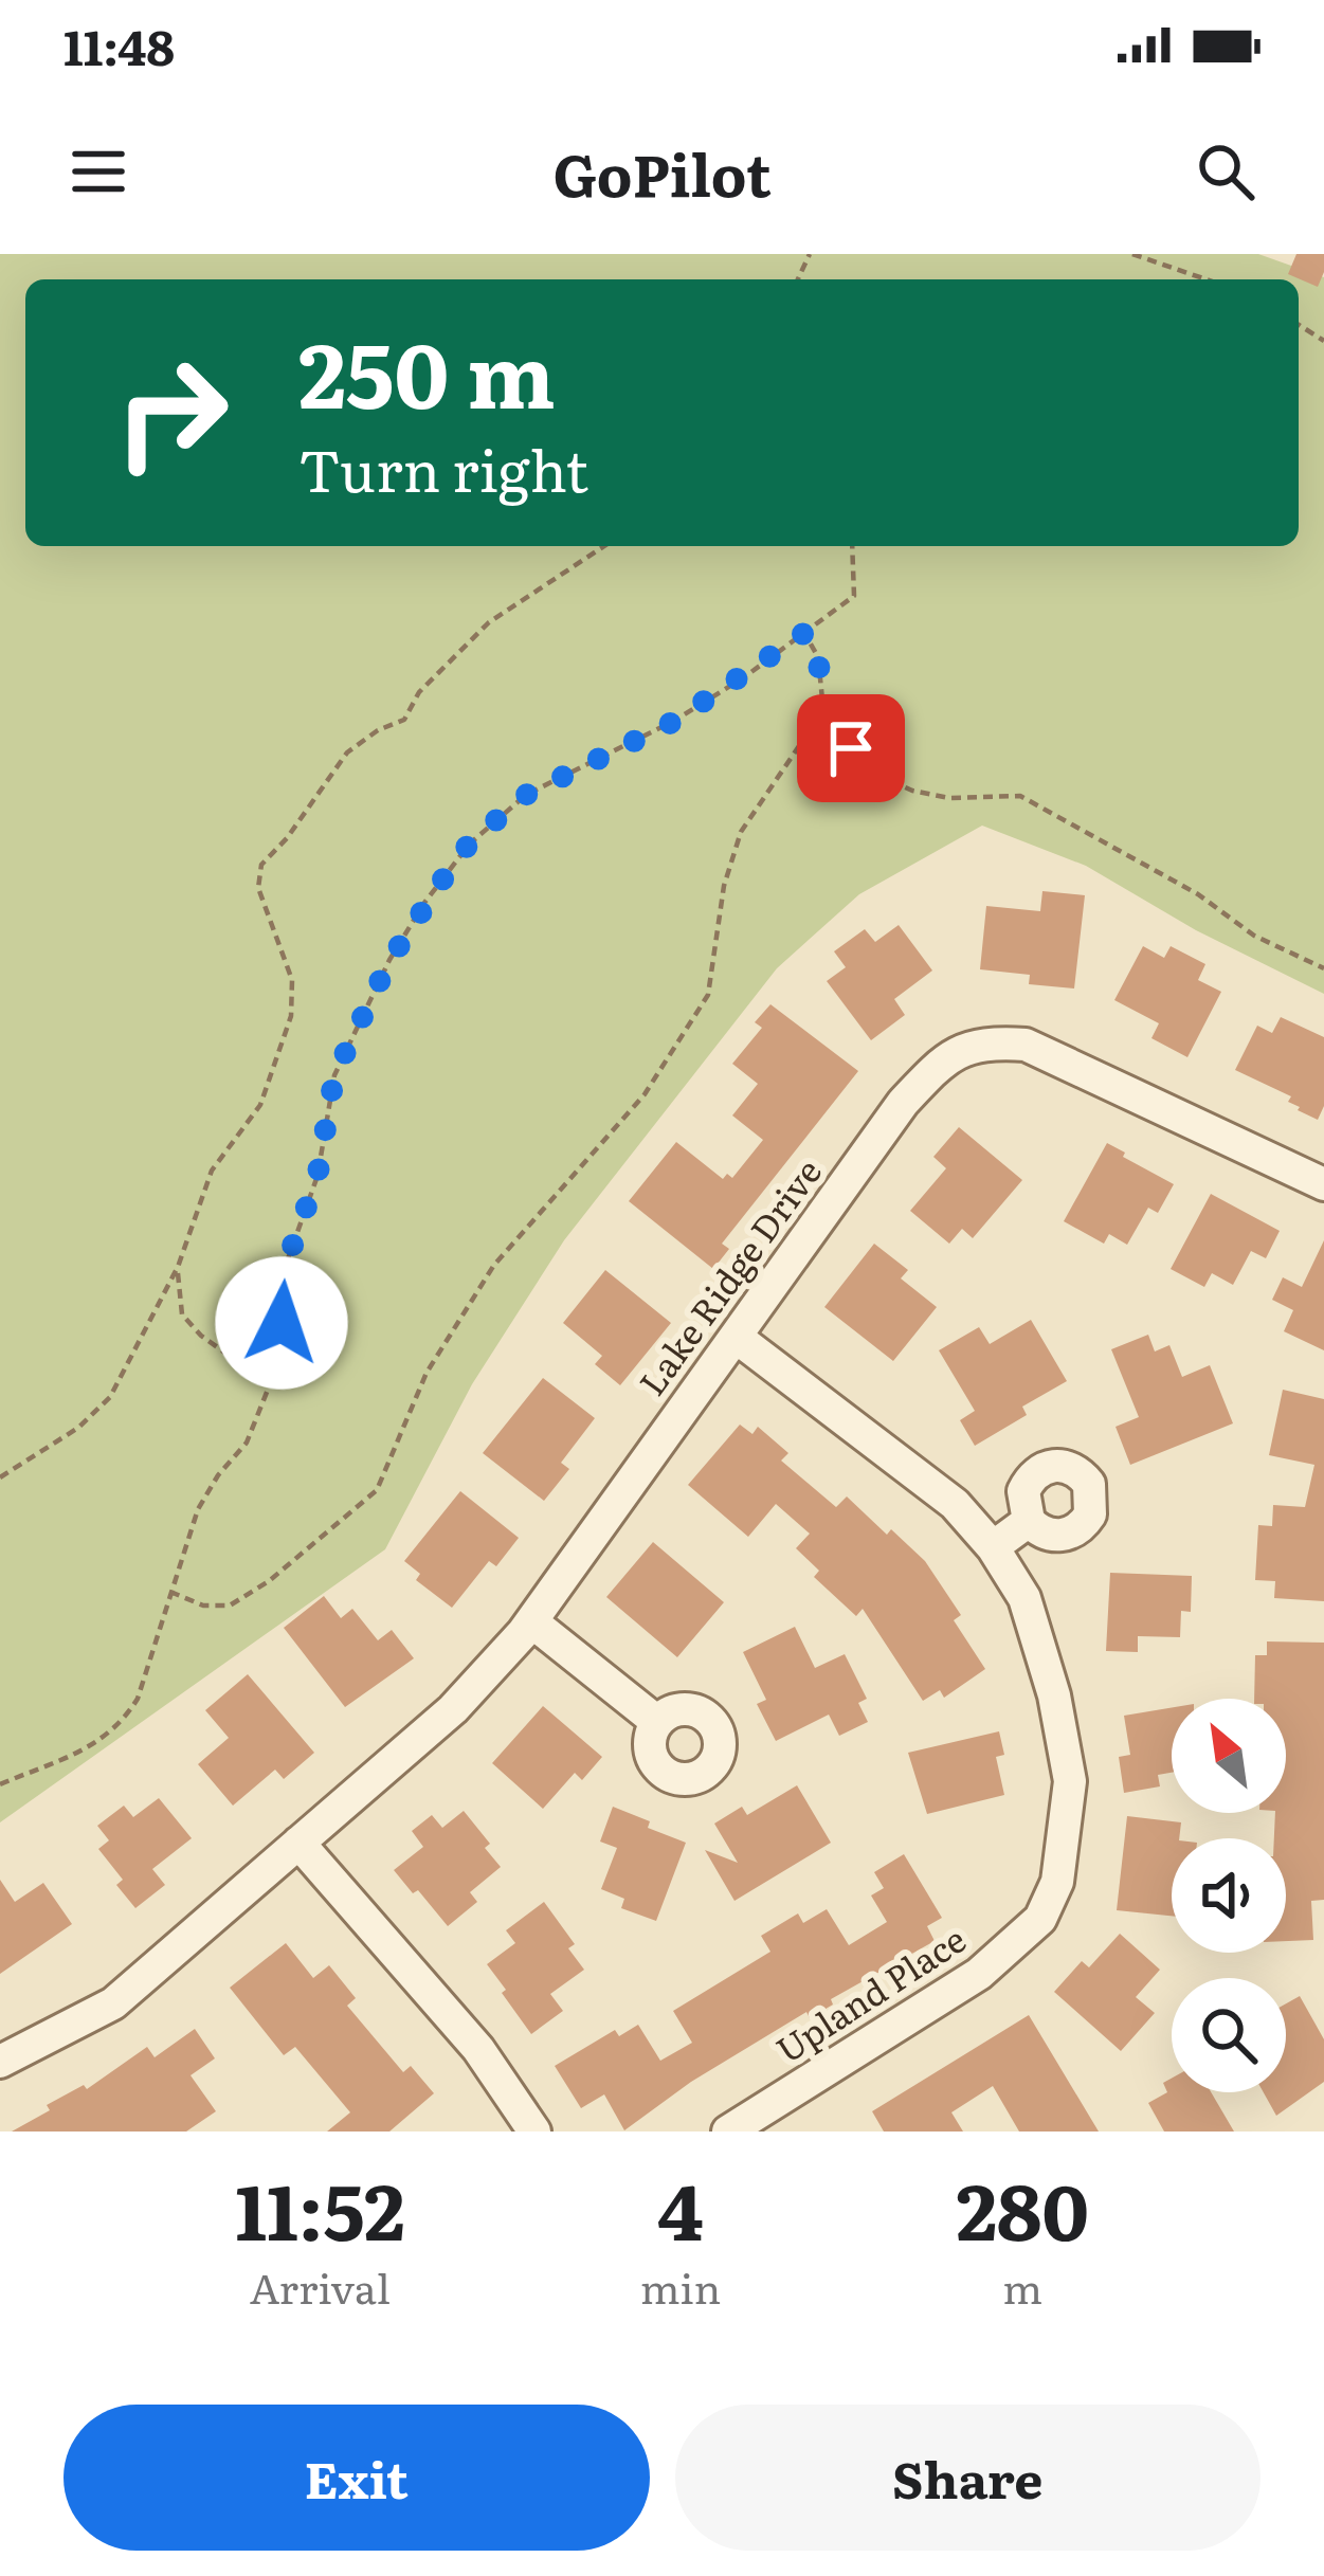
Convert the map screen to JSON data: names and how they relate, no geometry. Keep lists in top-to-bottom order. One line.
{"streets":{"street":["Lake Ridge Drive","Upland Place"]},"crossings":[["Lake Ridge Drive","Upland Place"]],"north":"top left","page":{"status":"11:48","header":"GoPilot","turn":["250 m","Turn right"],"eta":["11:52","Arrival","4","min","280","m"],"buttons":["Exit","Share"]}}
